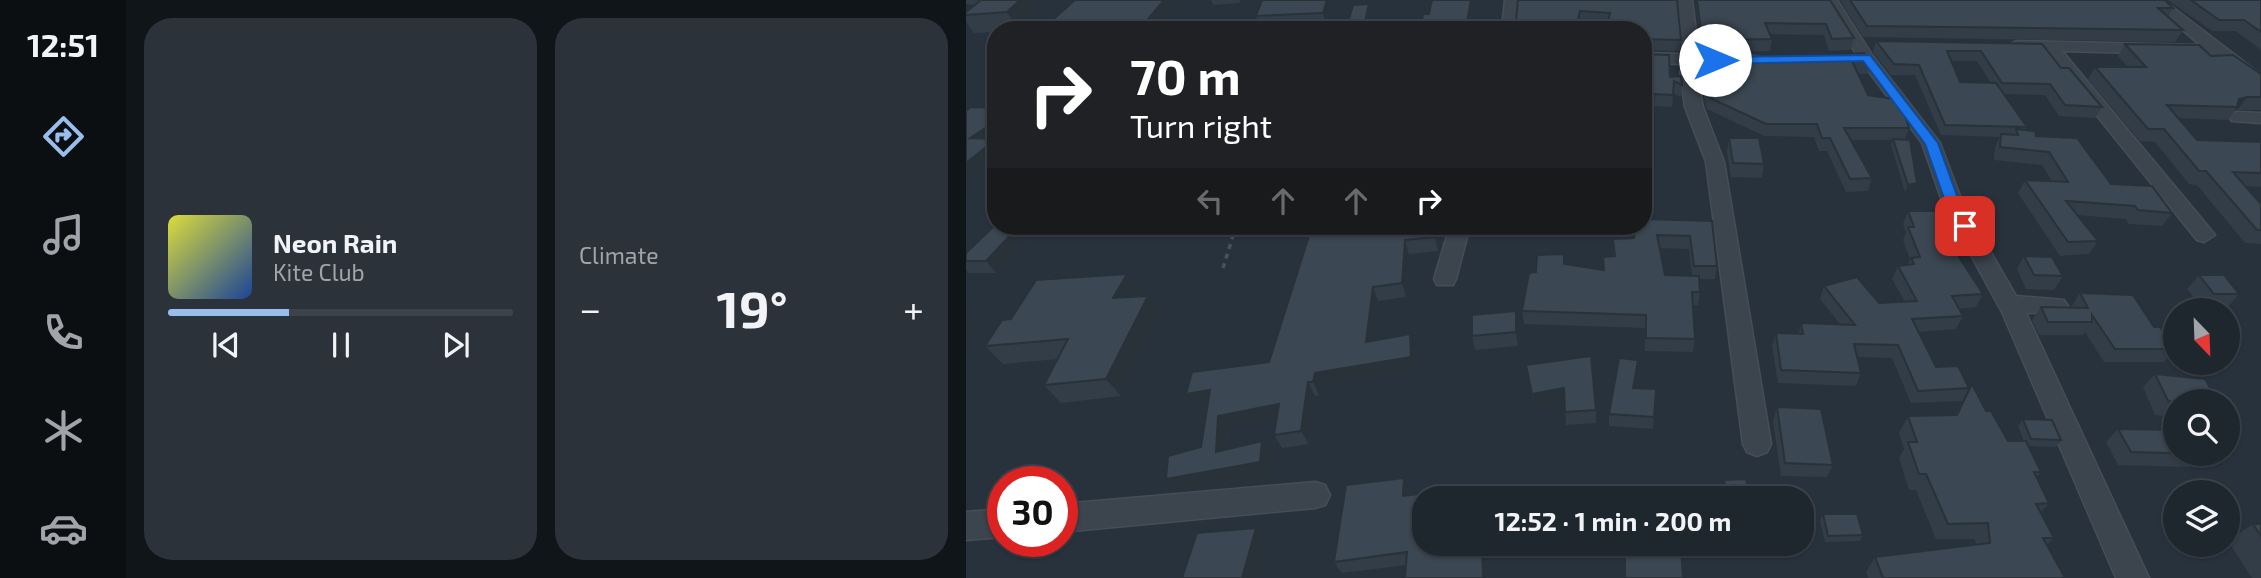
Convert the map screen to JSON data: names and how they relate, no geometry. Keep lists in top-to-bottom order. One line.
{"north":"bottom right","page":{"tabs":"12:51","tile":"Climate","turn":["70 m","Turn right"],"song":["Neon Rain","Kite Club"],"heat":["−","19°","+"],"limit":"30","trip":"12:52 · 1 min · 200 m"}}
